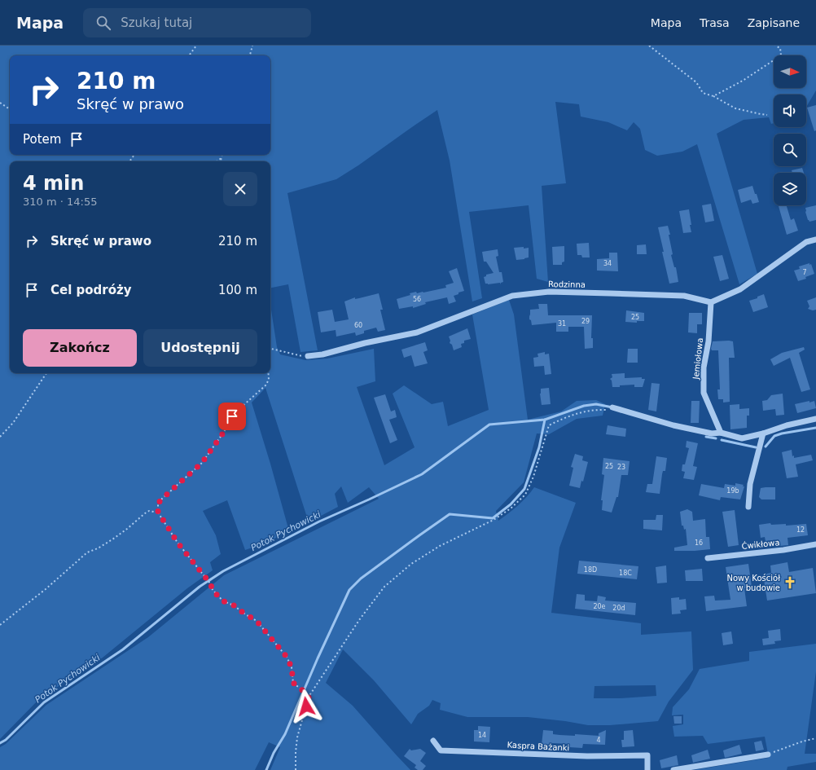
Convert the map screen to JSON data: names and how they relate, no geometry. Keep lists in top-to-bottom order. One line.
{"streets":{"street":["Rodzinna","Jemiołowa","Ćwikłowa","Kaspra Bażanki"]},"crossings":[["Rodzinna","Jemiołowa"]],"water":["Potok Pychowicki"],"places":{"church":["Nowy Kościół w budowie"]},"house_numbers":["34","7","56","25","29","31","60","25","23","19b","12","16","18D","18C","20e","20d","14","4"],"north":"right","page":{"header":"Mapa","search":"Szukaj tutaj","nav":["Mapa","Trasa","Zapisane"],"turn":["210 m","Skręć w prawo"],"then":"Potem","heading":["4 min","310 m · 14:55"],"list":[{"name":"Skręć w prawo","value":"210 m"},{"name":"Cel podróży","value":"100 m"}],"buttons":["Zakończ","Udostępnij"]}}
